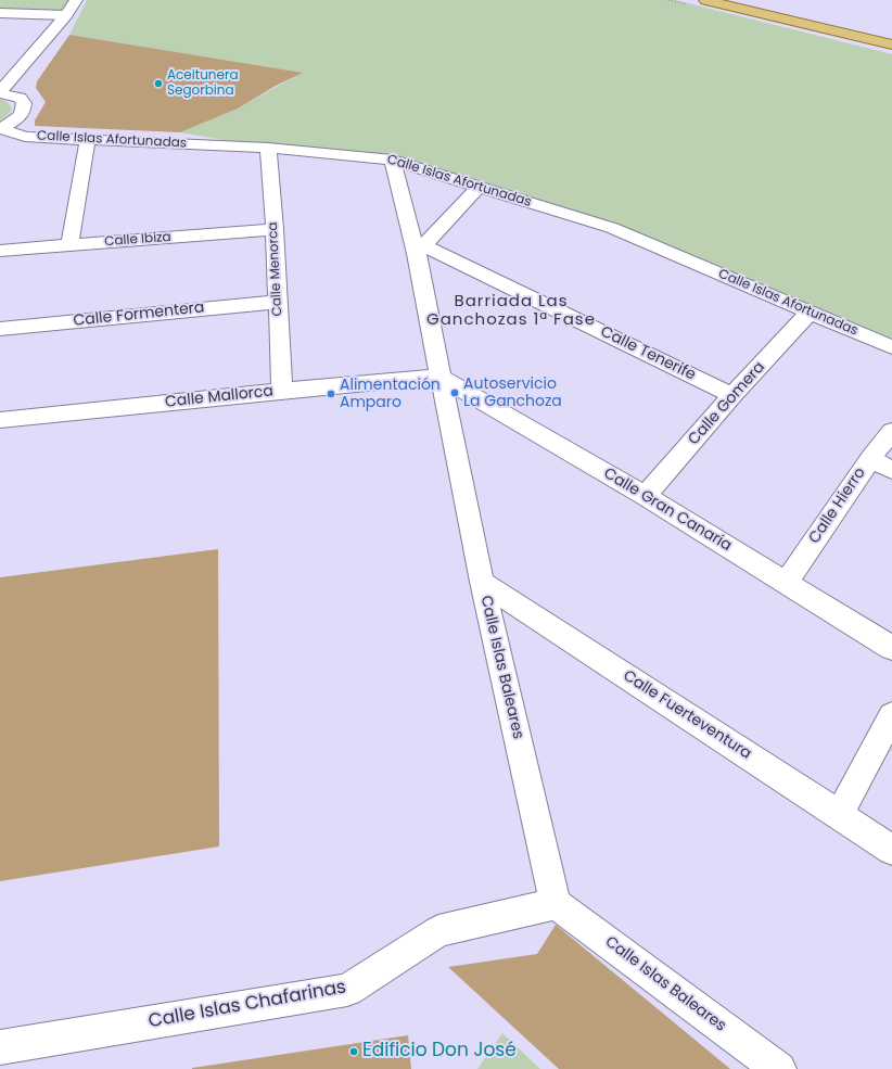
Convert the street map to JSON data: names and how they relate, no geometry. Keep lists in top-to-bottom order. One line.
{"streets":{"street":["Calle Islas Afortunadas","Calle Ibiza","Calle Menorca","Calle Formentera","Calle Tenerife","Calle Mallorca","Calle Gomera","Calle Hierro","Calle Gran Canaria","Calle Islas Baleares","Calle Fuerteventura","Calle Islas Chafarinas"]},"crossings":[["Calle Islas Afortunadas","Calle Menorca"],["Calle Islas Afortunadas","Calle Gomera"],["Calle Islas Afortunadas","Calle Islas Baleares"],["Calle Ibiza","Calle Menorca"],["Calle Menorca","Calle Formentera"],["Calle Menorca","Calle Mallorca"],["Calle Tenerife","Calle Gomera"],["Calle Tenerife","Calle Islas Baleares"],["Calle Mallorca","Calle Gran Canaria"],["Calle Mallorca","Calle Islas Baleares"],["Calle Gomera","Calle Gran Canaria"],["Calle Hierro","Calle Gran Canaria"],["Calle Gran Canaria","Calle Islas Baleares"],["Calle Islas Baleares","Calle Fuerteventura"],["Calle Islas Baleares","Calle Islas Chafarinas"]],"districts":["Barriada Las Ganchozas 1ª Fase"],"places":["Aceitunera Segorbina","Autoservicio La Ganchoza","Alimentación Amparo","Edificio Don José"]}
